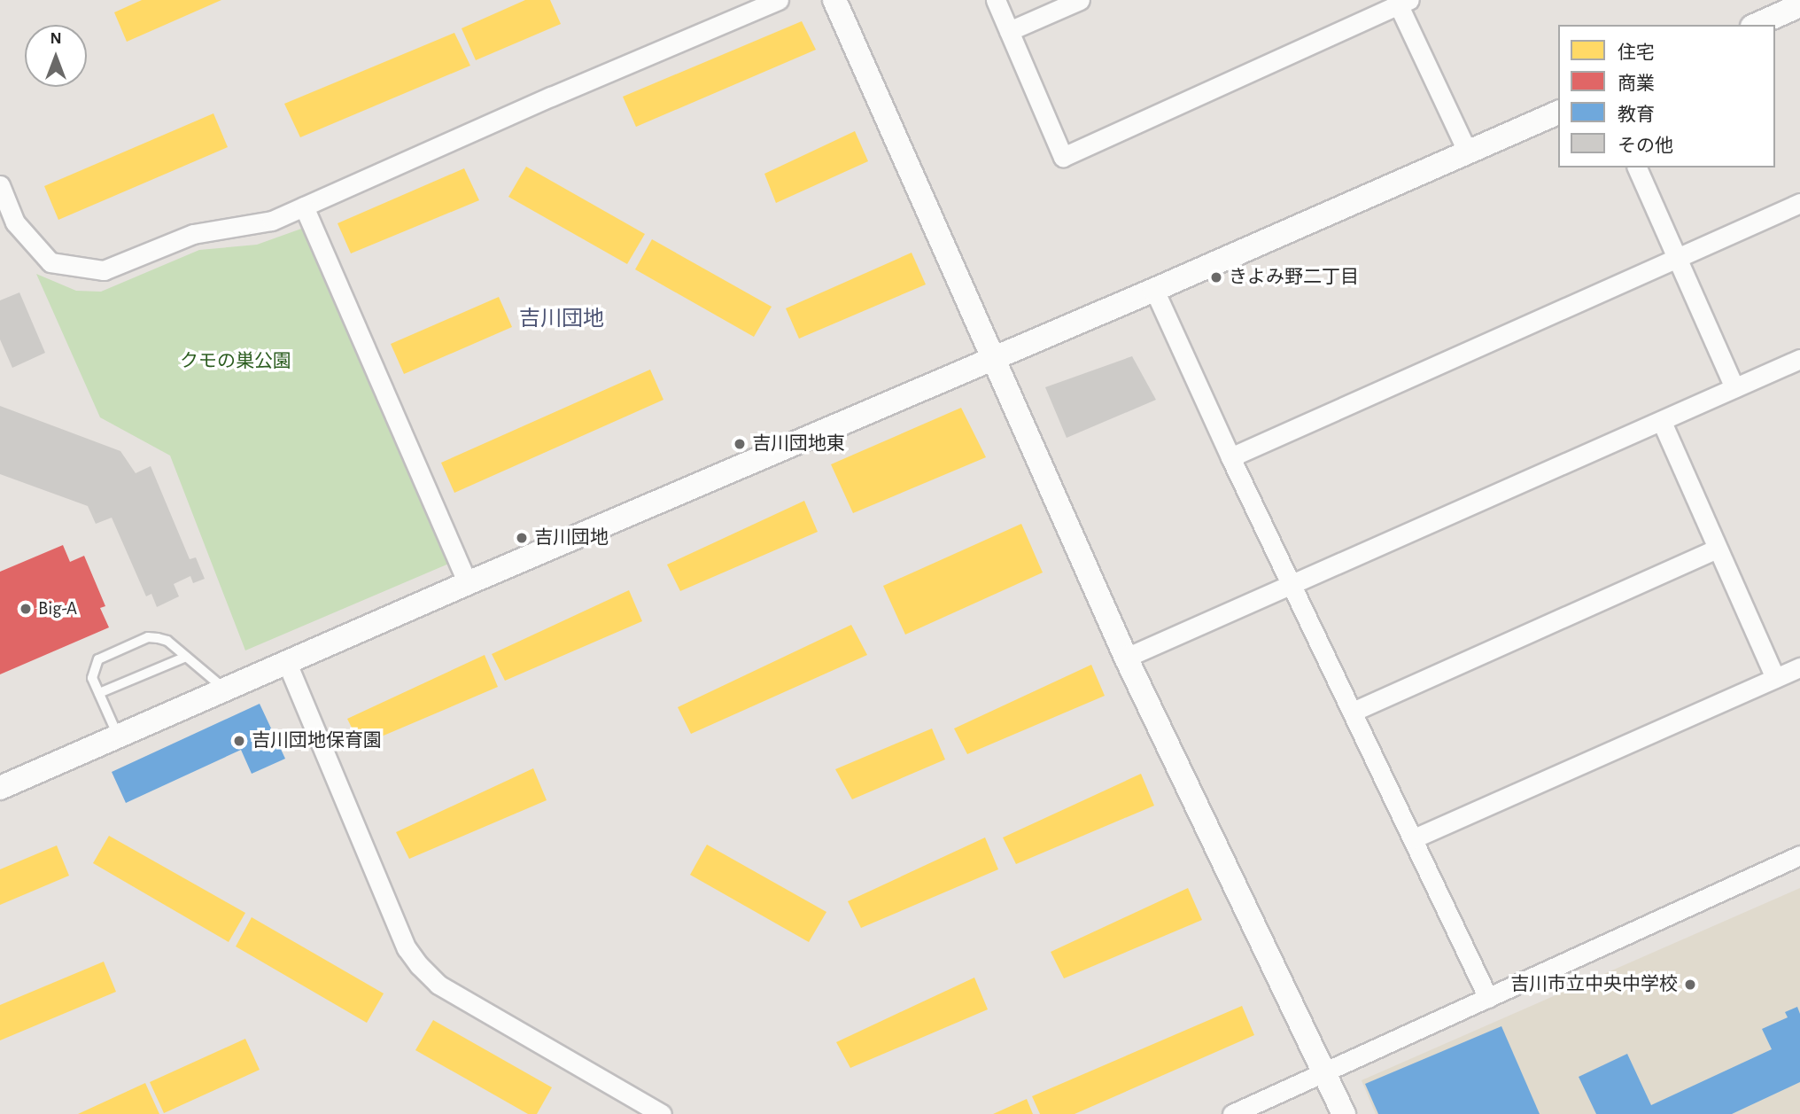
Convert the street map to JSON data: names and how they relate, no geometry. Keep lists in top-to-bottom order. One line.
{"districts":["吉川団地"],"parks":["クモの巣公園"],"places":["きよみ野二丁目","吉川団地東","吉川団地","Big-A","吉川団地保育園","吉川市立中央中学校"],"legend":["住宅","商業","教育","その他"],"north":"top"}
